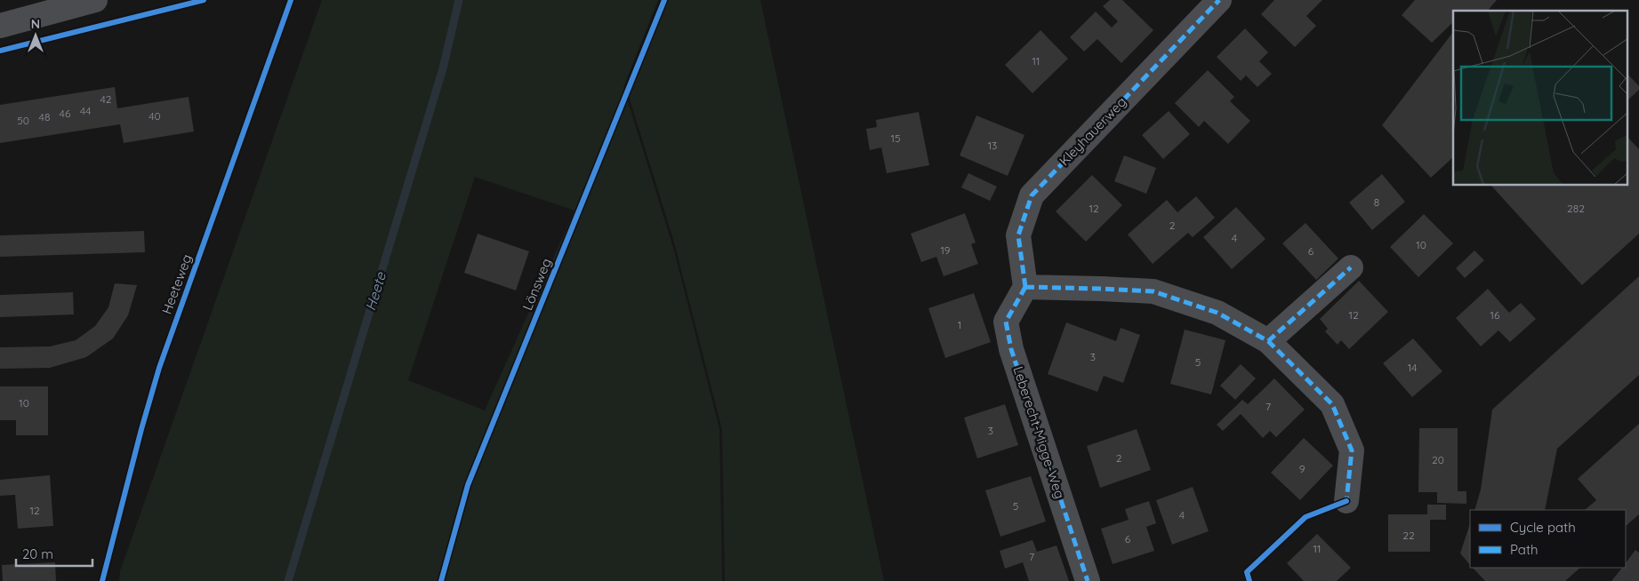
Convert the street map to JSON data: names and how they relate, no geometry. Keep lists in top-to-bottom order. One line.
{"streets":{"street":["Kleyhauerweg","Leberecht-Migge-Weg"],"cycle path":["Heeteweg","Lönsweg"]},"crossings":[["Kleyhauerweg","Leberecht-Migge-Weg"]],"water":["Heete"],"house_numbers":["11","42","44","46","40","48","50","15","13","8","12","282","2","4","10","19","6","12","16","1","3","5","14","10","7","3","2","20","9","5","12","4","22","6","11","7"],"legend":["Cycle path","Path"],"scale_bar":"20 m","north":"top"}
